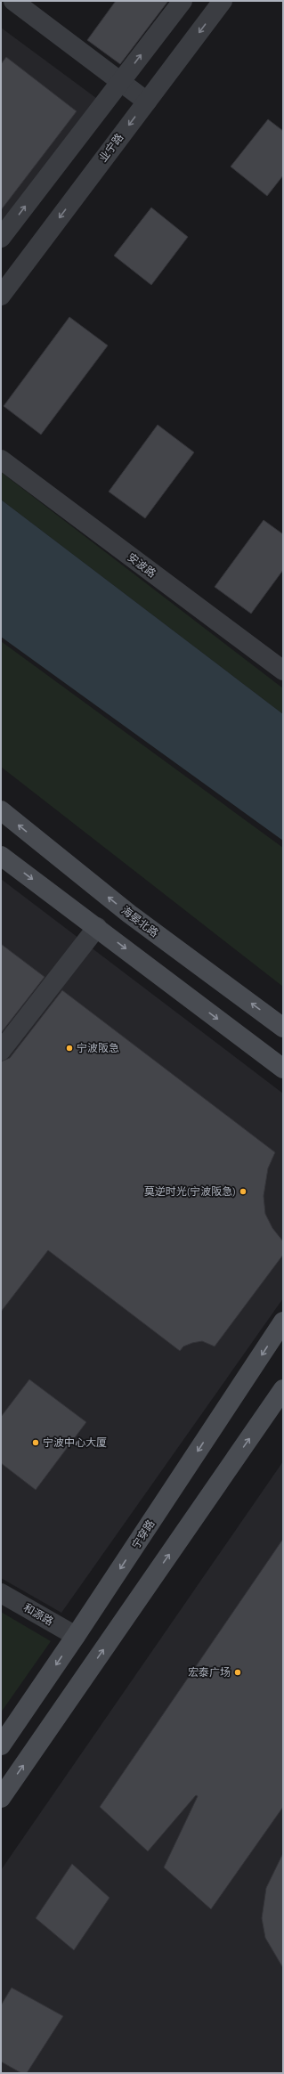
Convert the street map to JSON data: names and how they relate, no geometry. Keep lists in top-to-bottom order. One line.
{"streets":{"main road":["海晏北路","宁穿路"],"street":["业宁路","安波路","和源路"]},"crossings":[["宁穿路","和源路"]],"places":["宁波阪急","莫逆时光(宁波阪急)","宁波中心大厦","宏泰广场"]}
